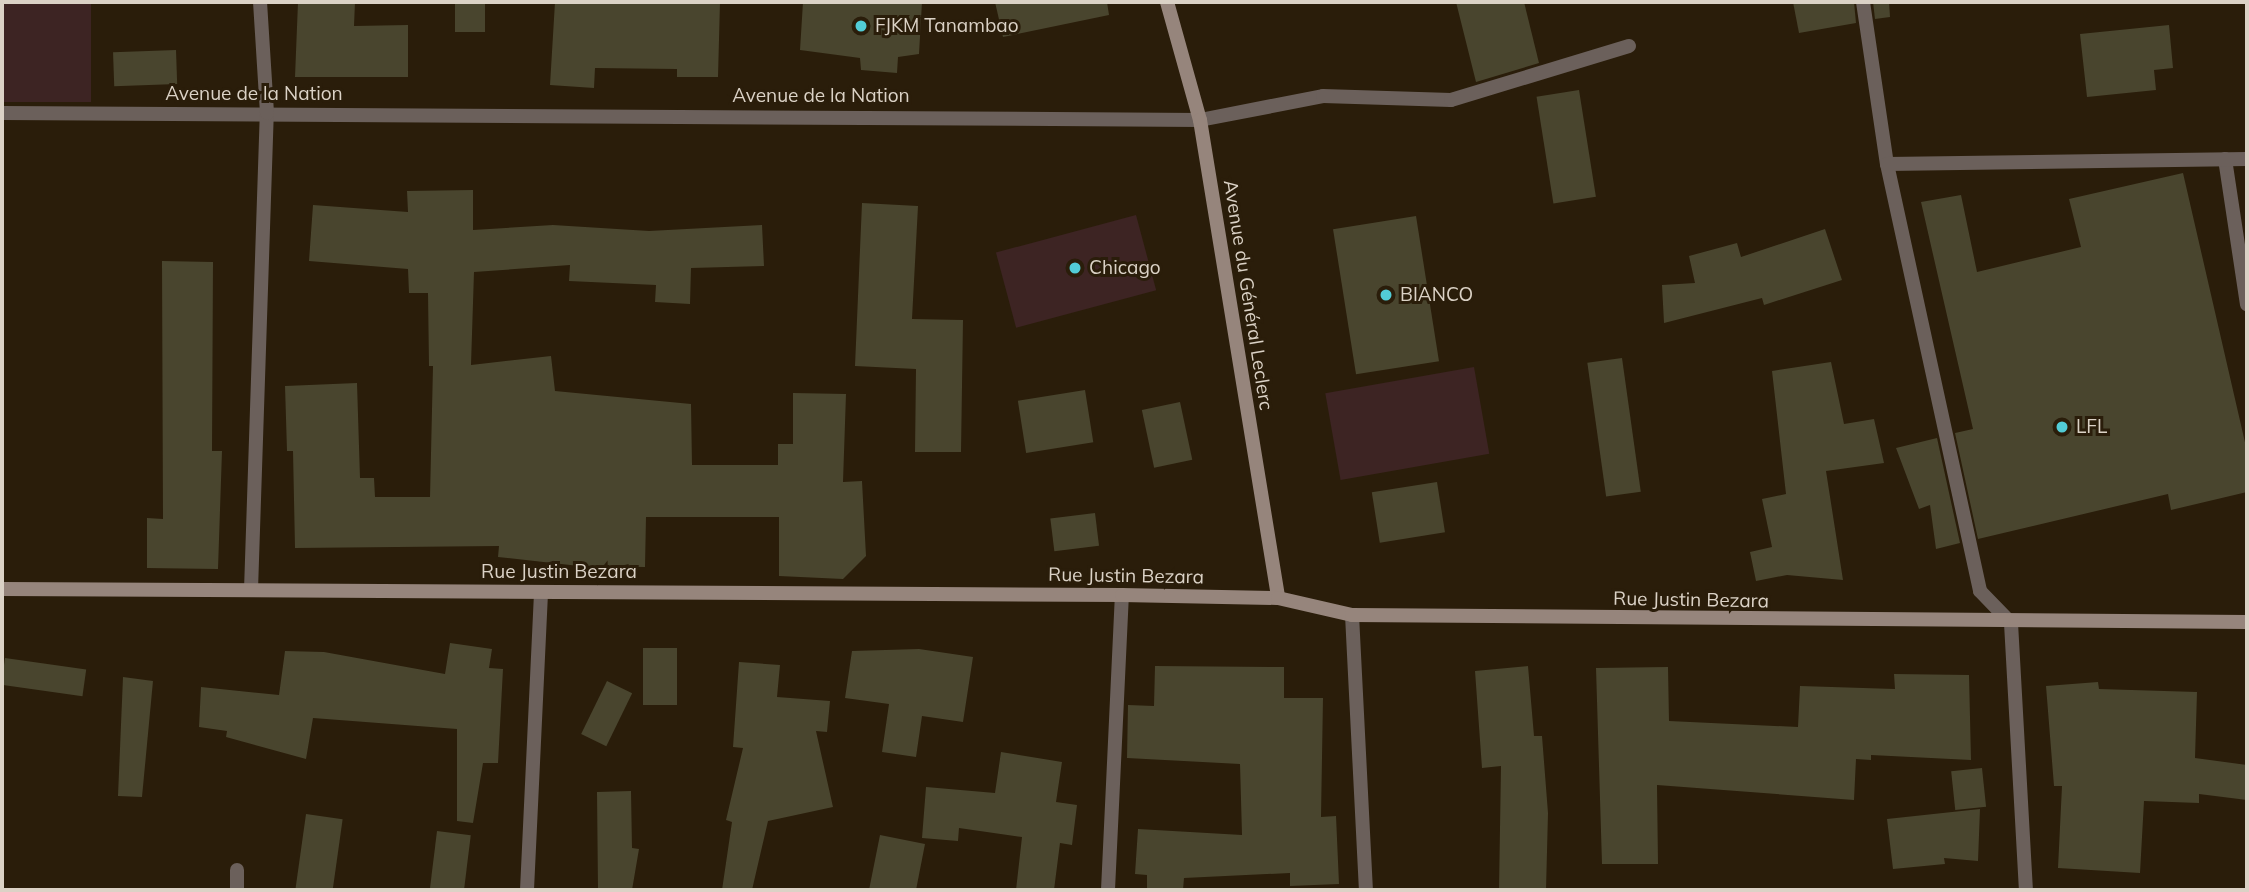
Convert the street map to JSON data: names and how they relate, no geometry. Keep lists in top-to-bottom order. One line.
{"streets":{"main road":["Avenue du Général Leclerc","Rue Justin Bezara"],"street":["Avenue de la Nation"]},"crossings":[["Avenue de la Nation","Avenue du Général Leclerc"],["Avenue du Général Leclerc","Rue Justin Bezara"]],"places":["FJKM Tanambao","Chicago","BIANCO","LFL"]}
